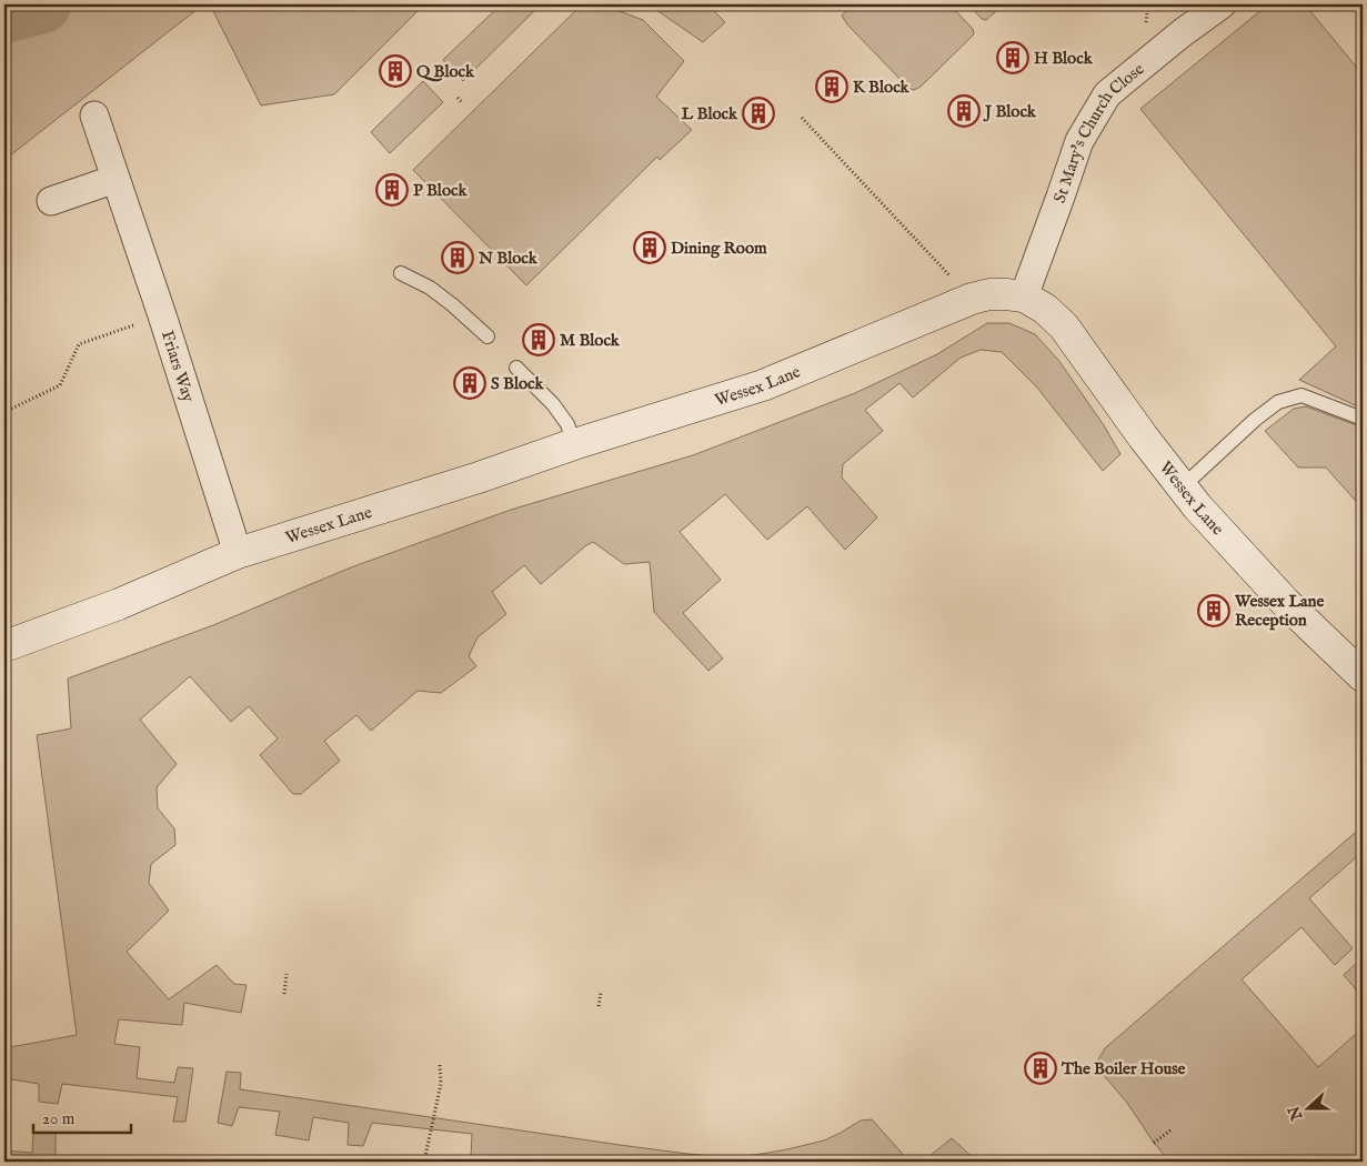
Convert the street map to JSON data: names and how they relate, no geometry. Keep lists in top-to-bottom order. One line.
{"streets":{"street":["St Mary's Church Close","Friars Way","Wessex Lane"]},"crossings":[["St Mary's Church Close","Wessex Lane"],["Friars Way","Wessex Lane"]],"places":{"building":["H Block","Q Block","K Block","J Block","L Block","P Block","Dining Room","N Block","M Block","S Block","Wessex Lane Reception","The Boiler House"]},"scale_bar":"20 m","north":"left"}
